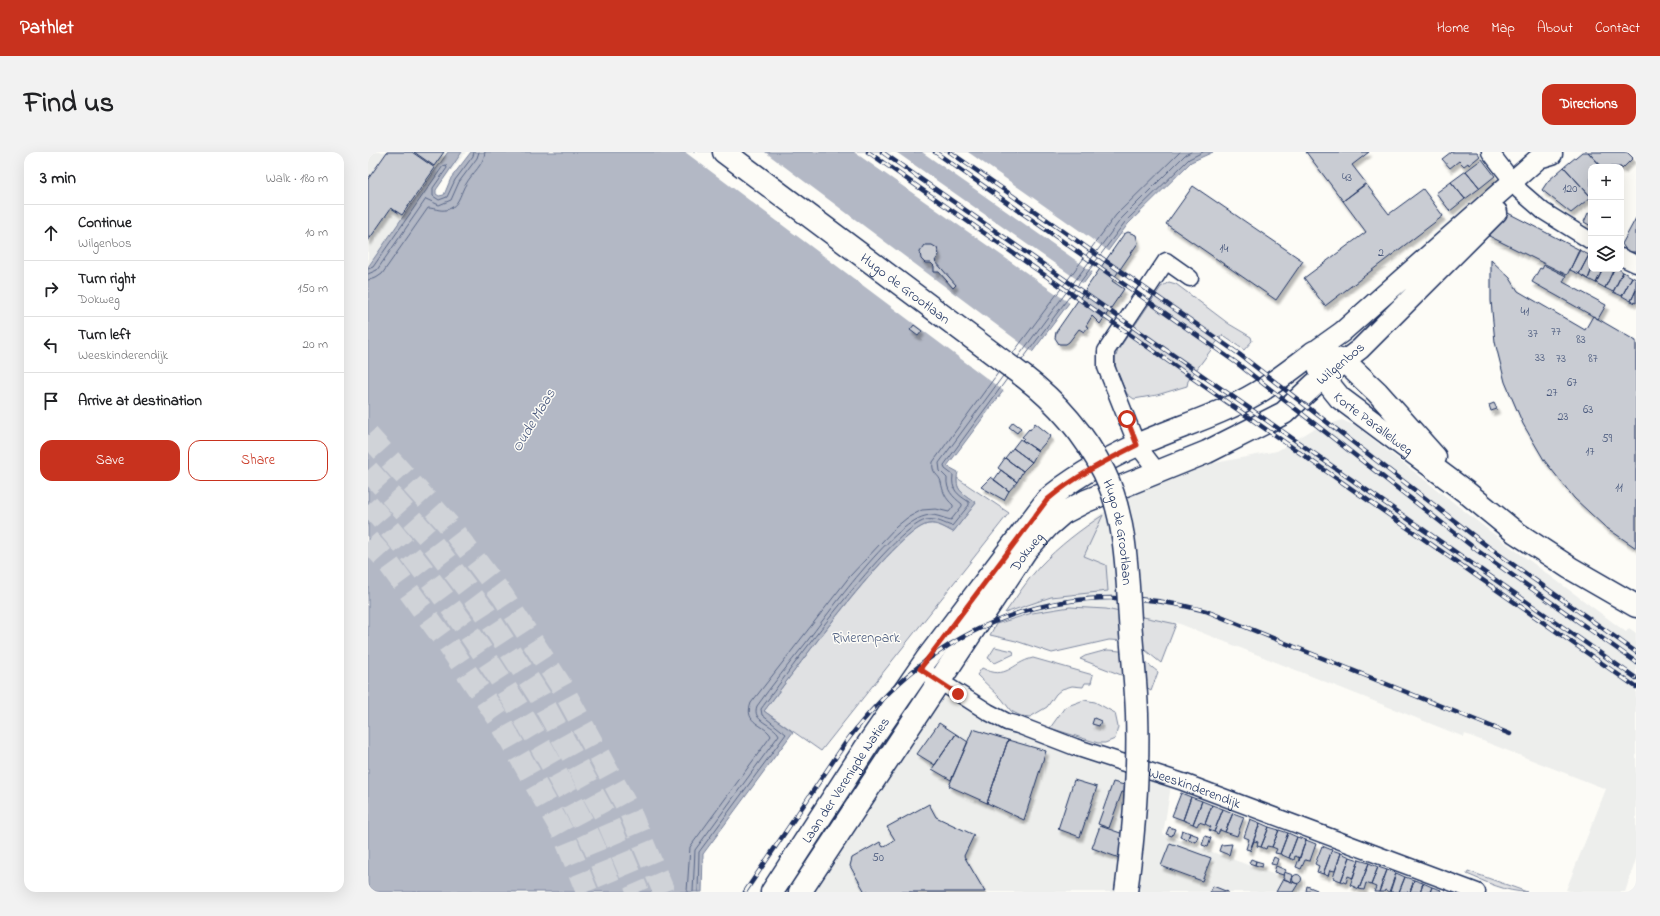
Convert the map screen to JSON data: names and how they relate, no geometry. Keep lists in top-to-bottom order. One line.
{"streets":{"main road":["Hugo de Grootlaan","Wilgenbos","Korte Parallelweg","Dokweg","Laan der Verenigde Naties"],"street":["Weeskinderendijk"]},"crossings":[["Wilgenbos","Korte Parallelweg"],["Wilgenbos","Dokweg"],["Dokweg","Laan der Verenigde Naties"],["Dokweg","Weeskinderendijk"],["Laan der Verenigde Naties","Weeskinderendijk"]],"water":["Oude Maas"],"parks":["Rivierenpark"],"house_numbers":["43","120","14","2","41","77","37","83","33","73","87","67","27","63","23","59","17","11","50"],"page":{"header":"Pathlet","nav":["Home","Map","About","Contact"],"title":"Find us","buttons":["Directions",["Save","Share"]],"heading":["3 min","Walk · 180 m"],"map_buttons":["+","−"],"list":[["Continue","Wilgenbos","10 m"],["Turn right","Dokweg","150 m"],["Turn left","Weeskinderendijk","20 m"],"Arrive at destination"]}}
